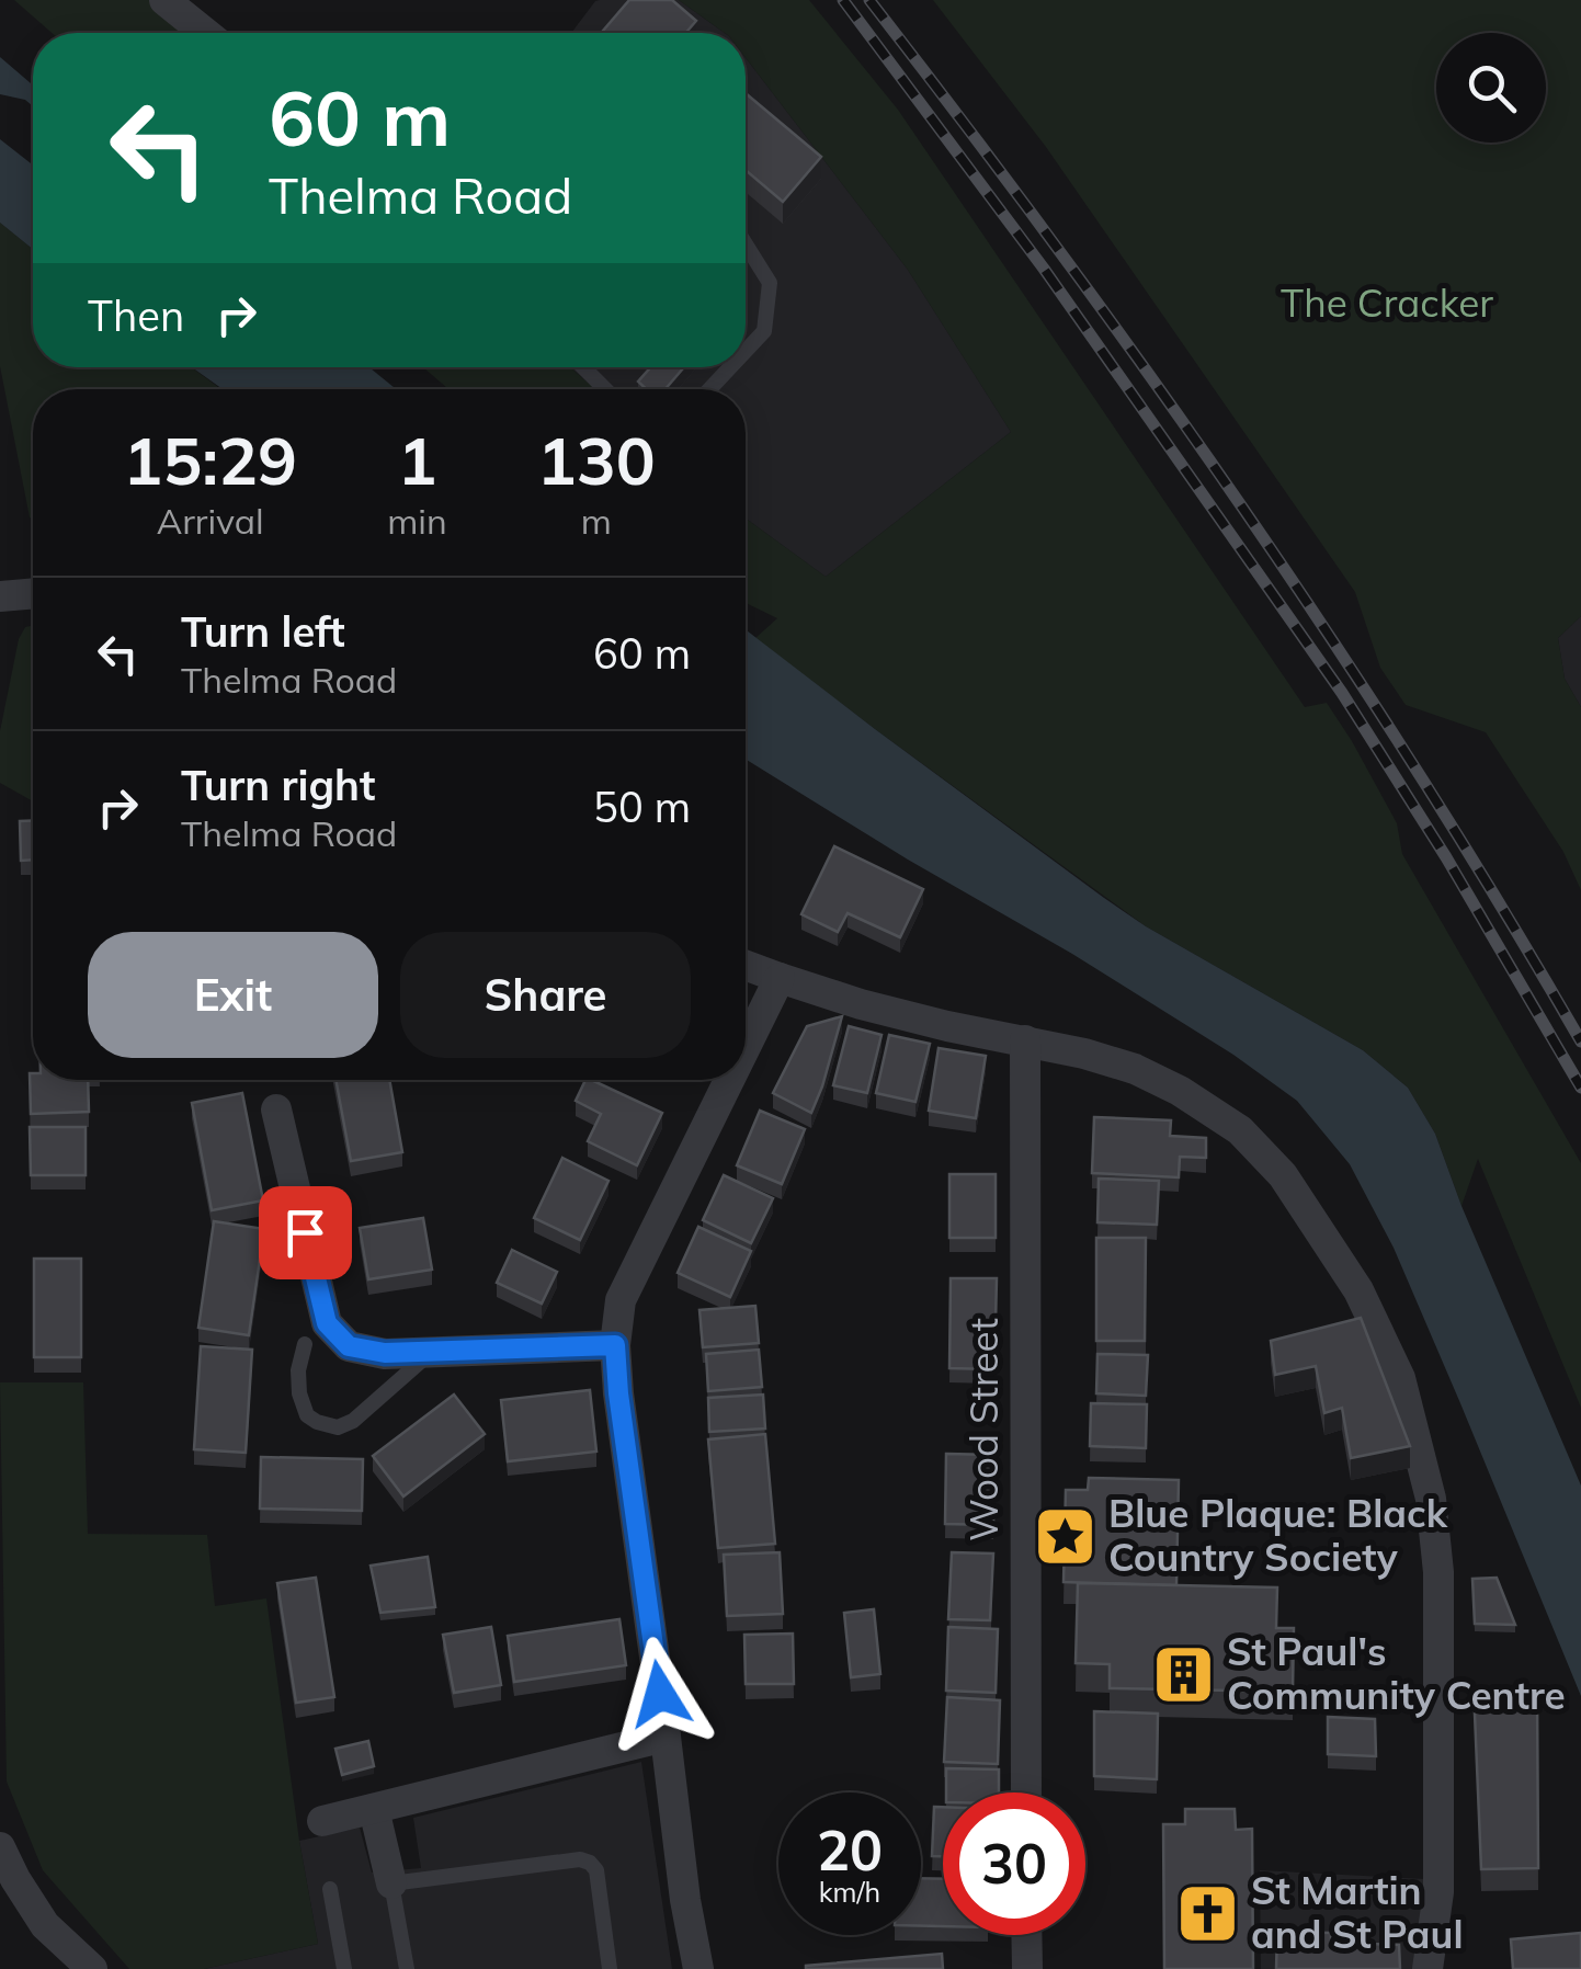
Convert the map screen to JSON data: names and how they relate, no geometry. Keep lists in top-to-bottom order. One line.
{"streets":{"street":["Wood Street"]},"parks":["The Cracker"],"places":{"place":["Blue Plaque: Black Country Society"],"building":["St Paul's Community Centre"],"church":["St Martin and St Paul"]},"page":{"turn":["60 m","Thelma Road"],"then":"Then","eta":["15:29","Arrival","1","min","130","m"],"list":[{"name":"Turn left","note":"Thelma Road","value":"60 m"},{"name":"Turn right","note":"Thelma Road","value":"50 m"}],"buttons":["Exit","Share"],"speed":"20 km/h","limit":"30"}}
